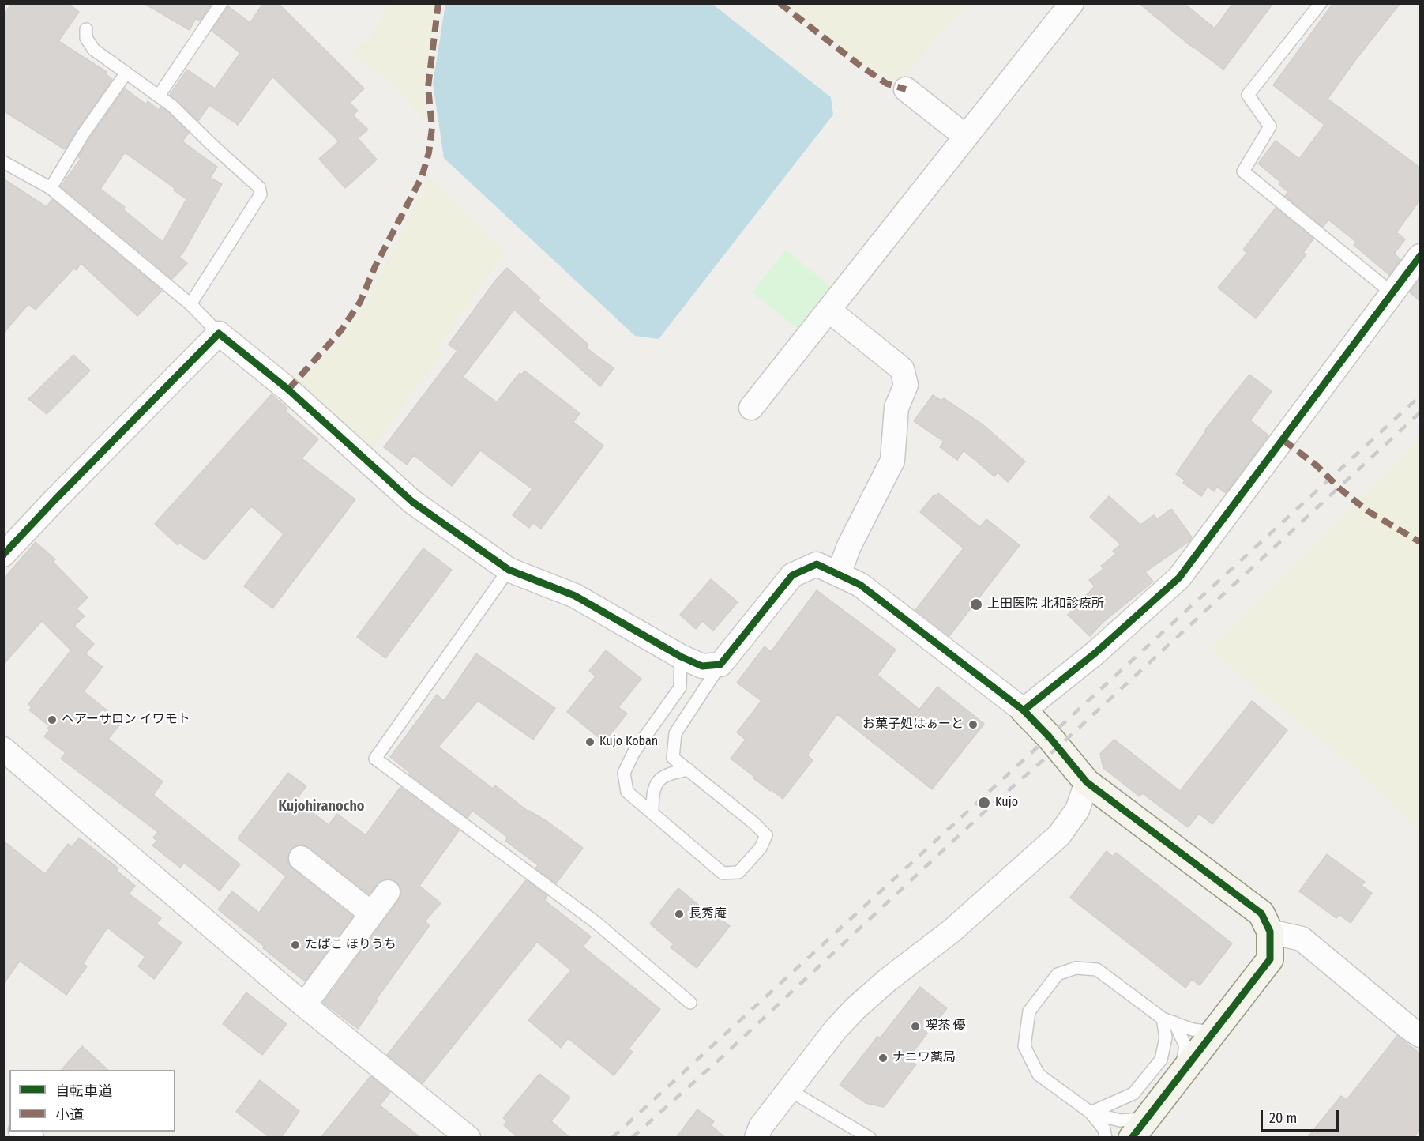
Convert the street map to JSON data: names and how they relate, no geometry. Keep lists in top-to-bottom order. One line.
{"districts":["Kujohiranocho"],"places":["上田医院 北和診療所","ヘアーサロン イワモト","お菓子処はぁーと","Kujo Koban","Kujo","長秀庵","たばこ ほりうち","喫茶 優","ナニワ薬局"],"legend":["自転車道","小道"],"scale_bar":"20 m"}
